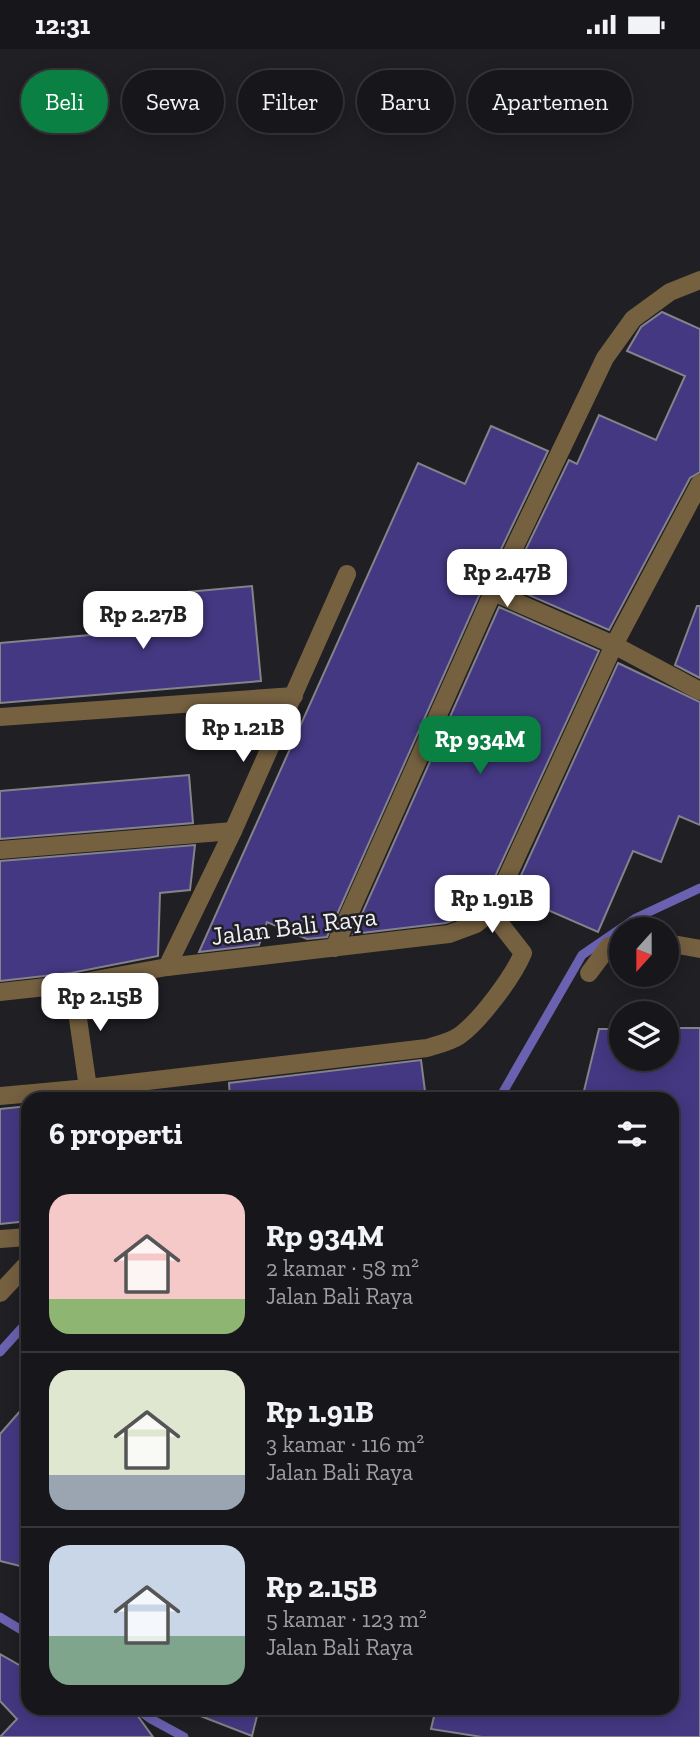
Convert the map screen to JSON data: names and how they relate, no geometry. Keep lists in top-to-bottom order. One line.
{"streets":{"street":["Jalan Bali Raya"]},"north":"bottom","page":{"status":"12:31","chip":["Beli","Sewa","Filter","Baru","Apartemen"],"price":["Rp 2.47B","Rp 2.27B","Rp 1.21B","Rp 934M","Rp 1.91B","Rp 2.15B"],"heading":"6 properti","list":[{"name":"Rp 934M","note":"2 kamar · 58 m² · Jalan Bali Raya"},{"name":"Rp 1.91B","note":"3 kamar · 116 m² · Jalan Bali Raya"},{"name":"Rp 2.15B","note":"5 kamar · 123 m² · Jalan Bali Raya"}]}}
